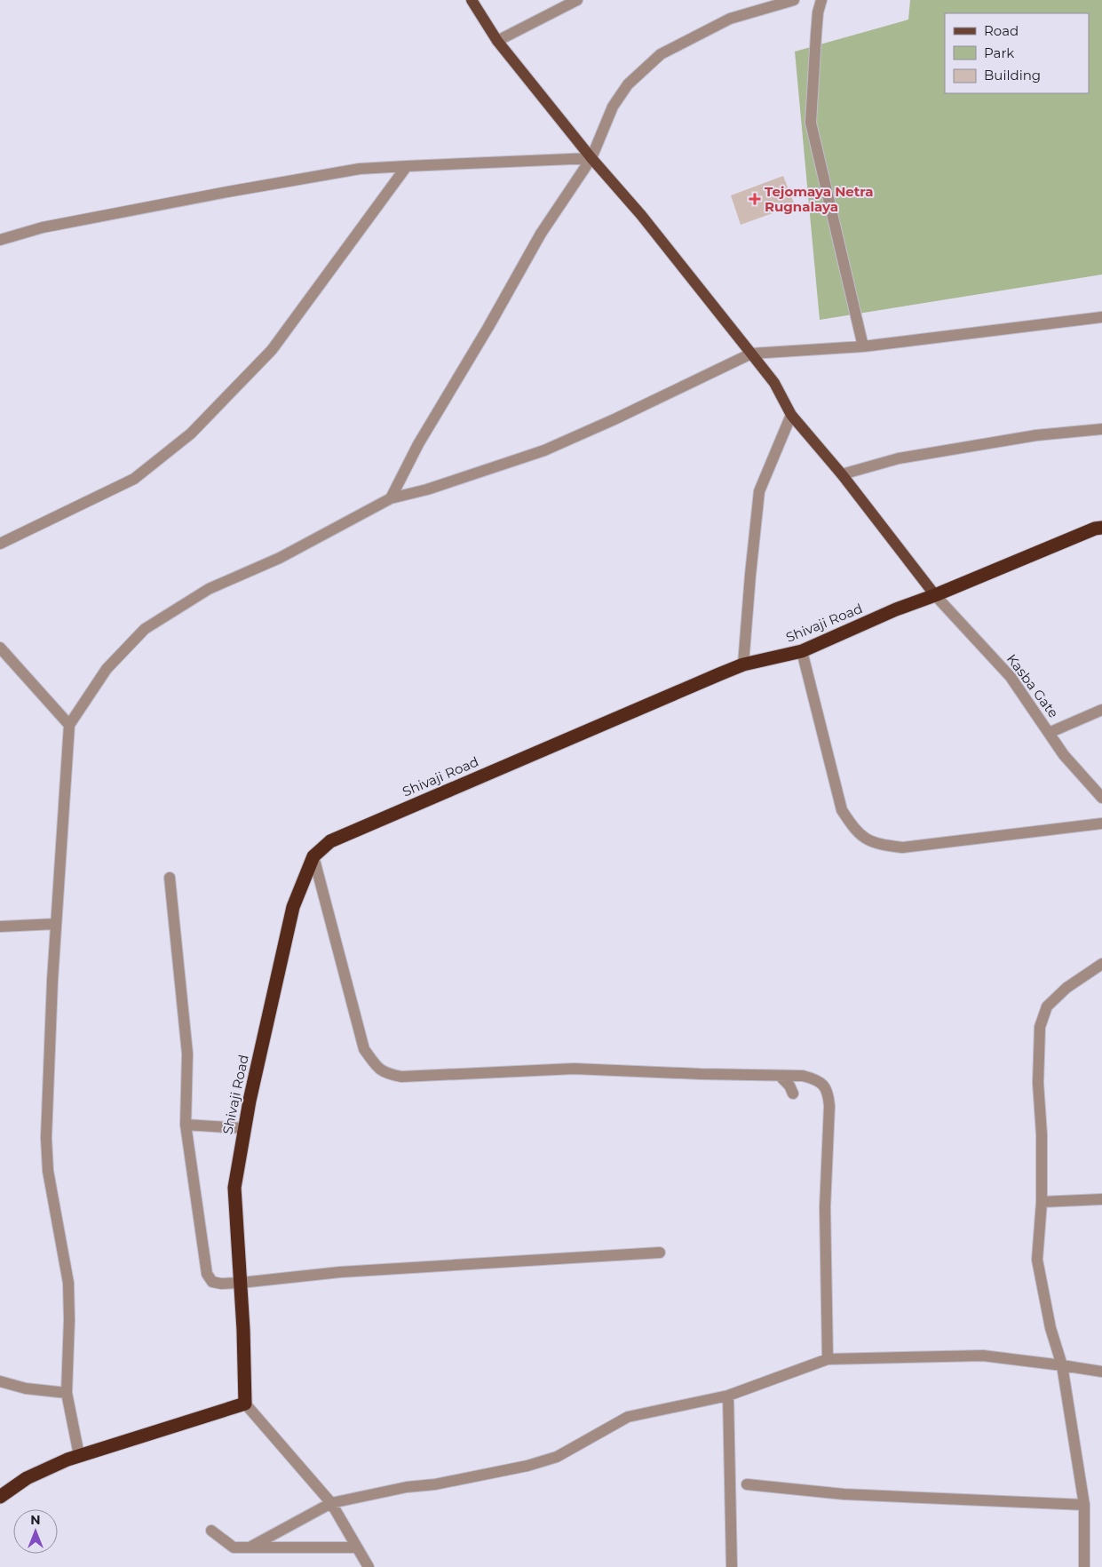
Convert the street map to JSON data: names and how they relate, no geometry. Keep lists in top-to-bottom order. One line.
{"streets":{"highway":["Shivaji Road"],"street":["Kasba Gate"]},"crossings":[["Shivaji Road","Kasba Gate"]],"places":{"health":["Tejomaya Netra Rugnalaya"]},"legend":["Road","Park","Building"],"north":"top"}
